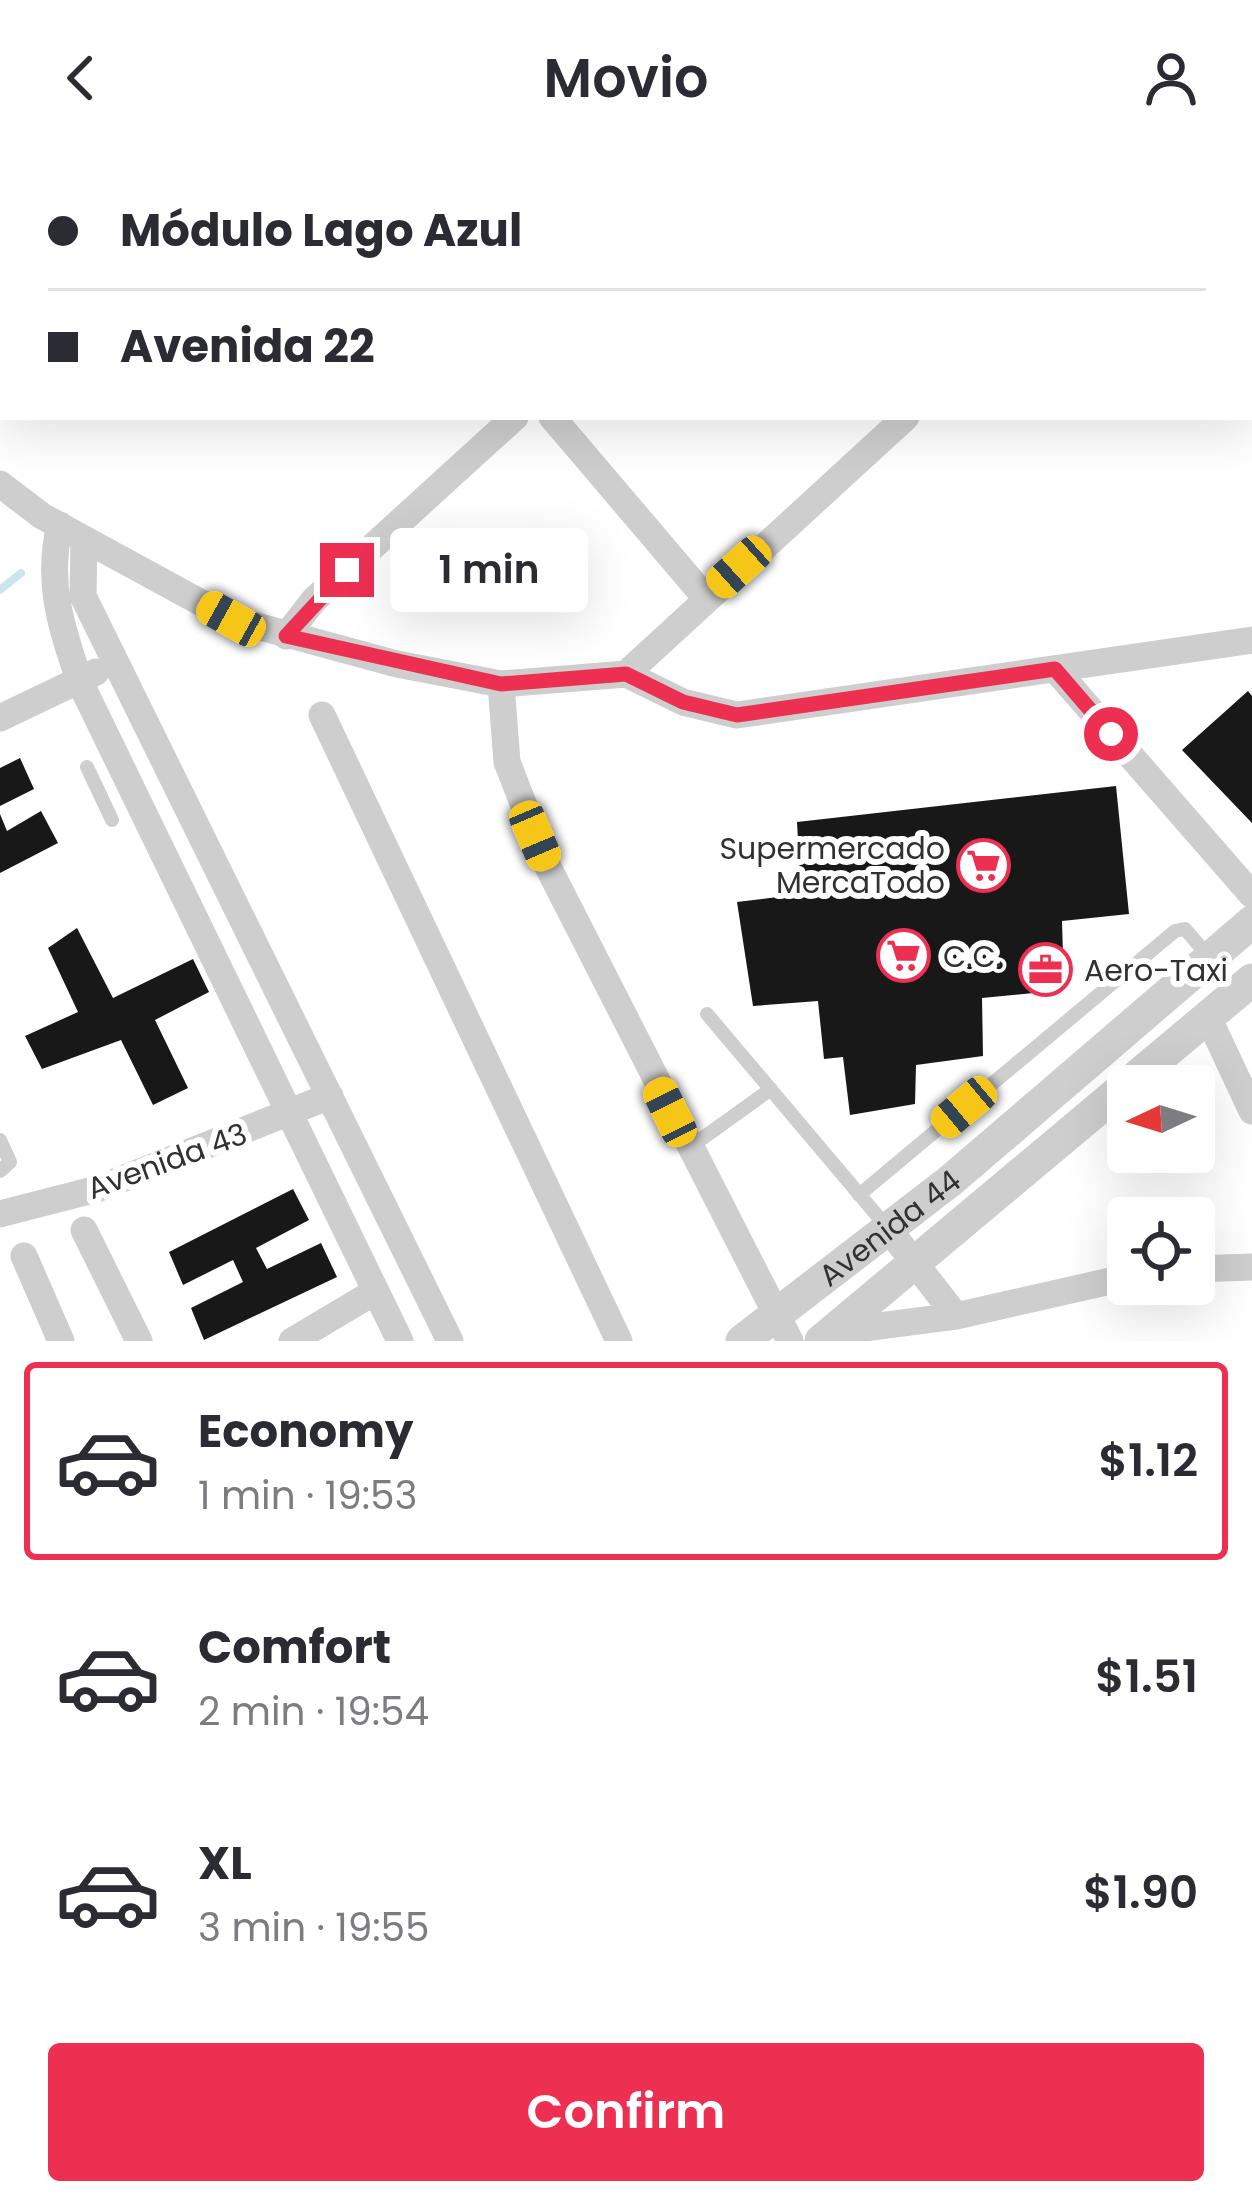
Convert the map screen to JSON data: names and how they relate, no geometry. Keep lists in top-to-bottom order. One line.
{"streets":{"street":["Avenida 43","Avenida 44"]},"places":{"supermarket":["Supermercado MercaTodo","C.C."],"office":["Aero-Taxi"]},"north":"left","page":{"header":"Movio","banner":["Módulo Lago Azul","Avenida 22"],"bubble":"1 min","list":[{"name":"Economy","note":"1 min · 19:53","value":"$1.12"},{"name":"Comfort","note":"2 min · 19:54","value":"$1.51"},{"name":"XL","note":"3 min · 19:55","value":"$1.90"}],"buttons":"Confirm"}}
